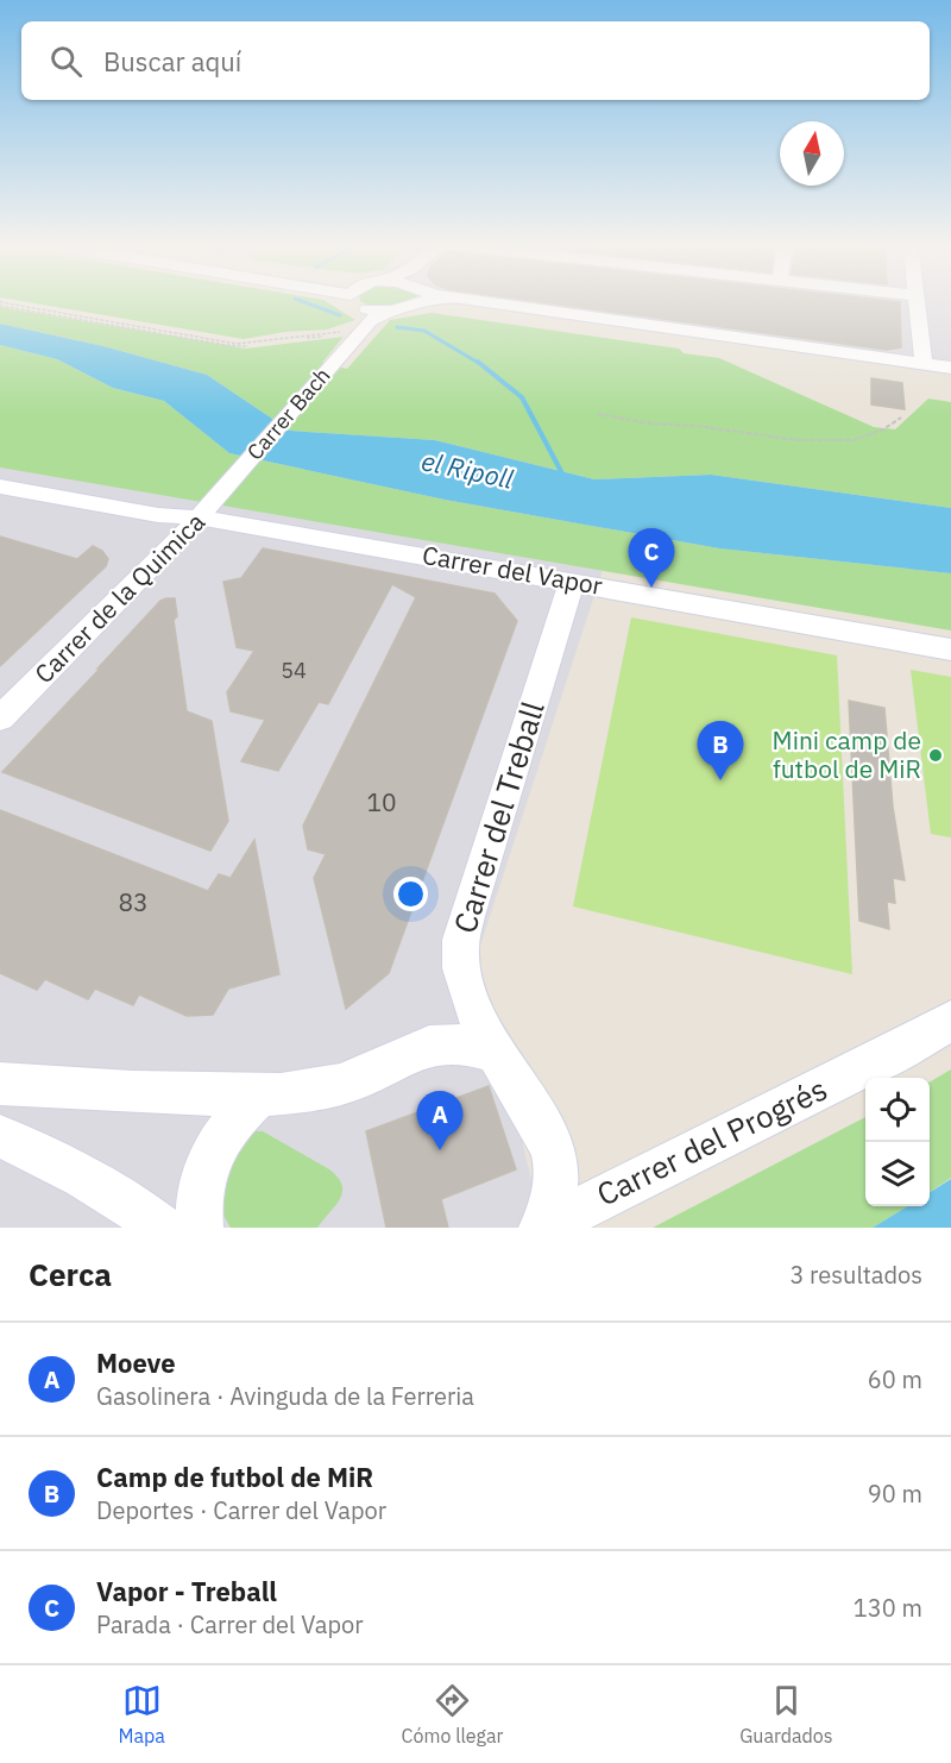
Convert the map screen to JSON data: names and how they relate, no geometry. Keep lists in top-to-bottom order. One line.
{"streets":{"street":["Carrer Bach","Carrer del Vapor","Carrer de la Quimica","Carrer del Treball","Carrer del Progrés"]},"crossings":[["Carrer Bach","Carrer del Vapor"],["Carrer Bach","Carrer de la Quimica"],["Carrer del Vapor","Carrer de la Quimica"],["Carrer del Vapor","Carrer del Treball"],["Carrer del Treball","Carrer del Progrés"]],"water":["el Ripoll"],"places":["Mini camp de futbol de MiR"],"house_numbers":["54","10","83"],"north":"top","page":{"search":"Buscar aquí","pins":["C","B","A"],"heading":["Cerca","3 resultados"],"list":[{"mark":"A","name":"Moeve","note":"Gasolinera · Avinguda de la Ferreria","value":"60 m"},{"mark":"B","name":"Camp de futbol de MiR","note":"Deportes · Carrer del Vapor","value":"90 m"},{"mark":"C","name":"Vapor - Treball","note":"Parada · Carrer del Vapor","value":"130 m"}],"nav":["Mapa","Cómo llegar","Guardados"]}}
